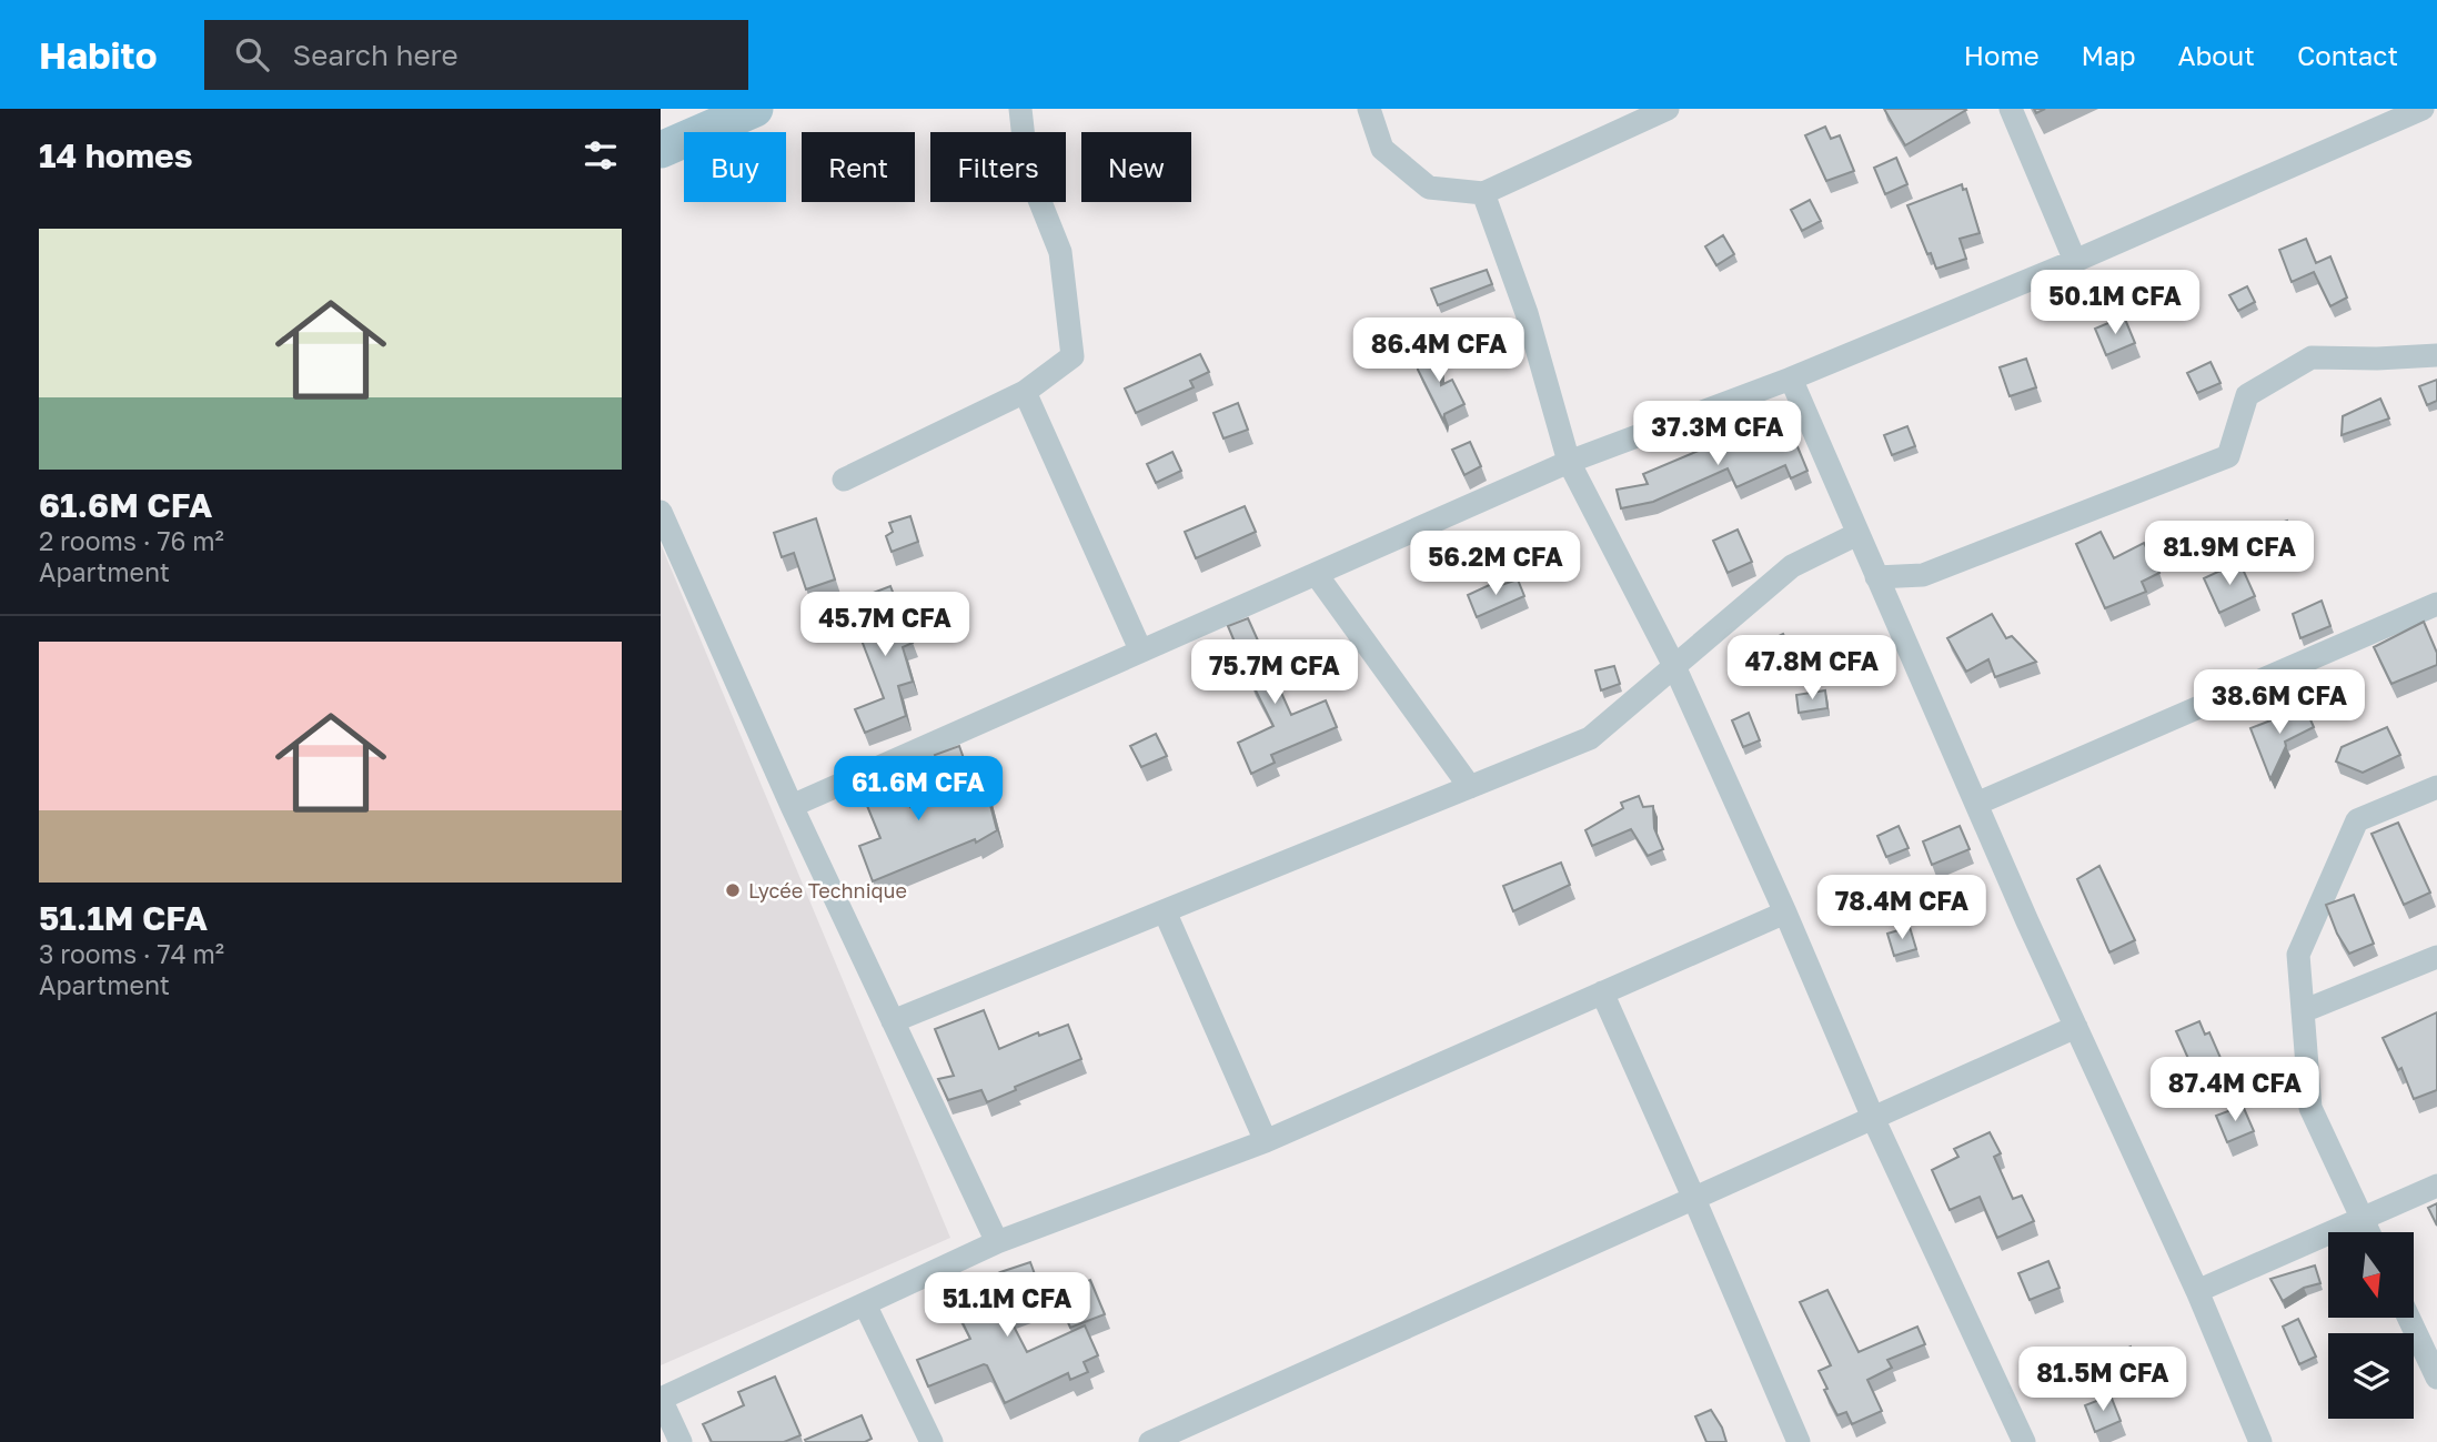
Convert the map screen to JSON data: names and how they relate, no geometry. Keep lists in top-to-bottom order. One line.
{"places":["Lycée Technique"],"north":"bottom","page":{"header":"Habito","search":"Search here","nav":["Home","Map","About","Contact"],"heading":"14 homes","chip":["Buy","Rent","Filters","New"],"list":[{"name":"61.6M CFA","note":"2 rooms · 76 m² · Apartment"},{"name":"51.1M CFA","note":"3 rooms · 74 m² · Apartment"}],"price":["50.1M CFA","86.4M CFA","37.3M CFA","81.9M CFA","56.2M CFA","45.7M CFA","47.8M CFA","75.7M CFA","38.6M CFA","61.6M CFA","78.4M CFA","87.4M CFA","51.1M CFA","81.5M CFA"]}}
